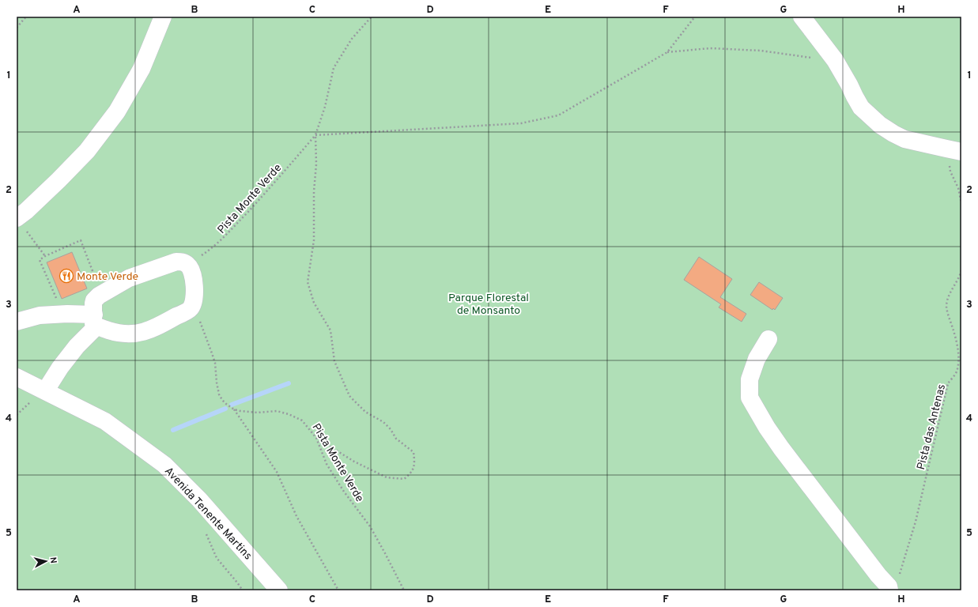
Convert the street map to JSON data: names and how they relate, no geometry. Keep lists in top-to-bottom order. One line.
{"streets":{"street":["Avenida Tenente Martins"],"path":["Pista Monte Verde","Pista das Antenas"]},"parks":["Parque Florestal de Monsanto"],"places":{"restaurant":["Monte Verde"]},"north":"right","grid":{"columns":["A","B","C","D","E","F","G","H"],"rows":["1","2","3","4","5"]}}
